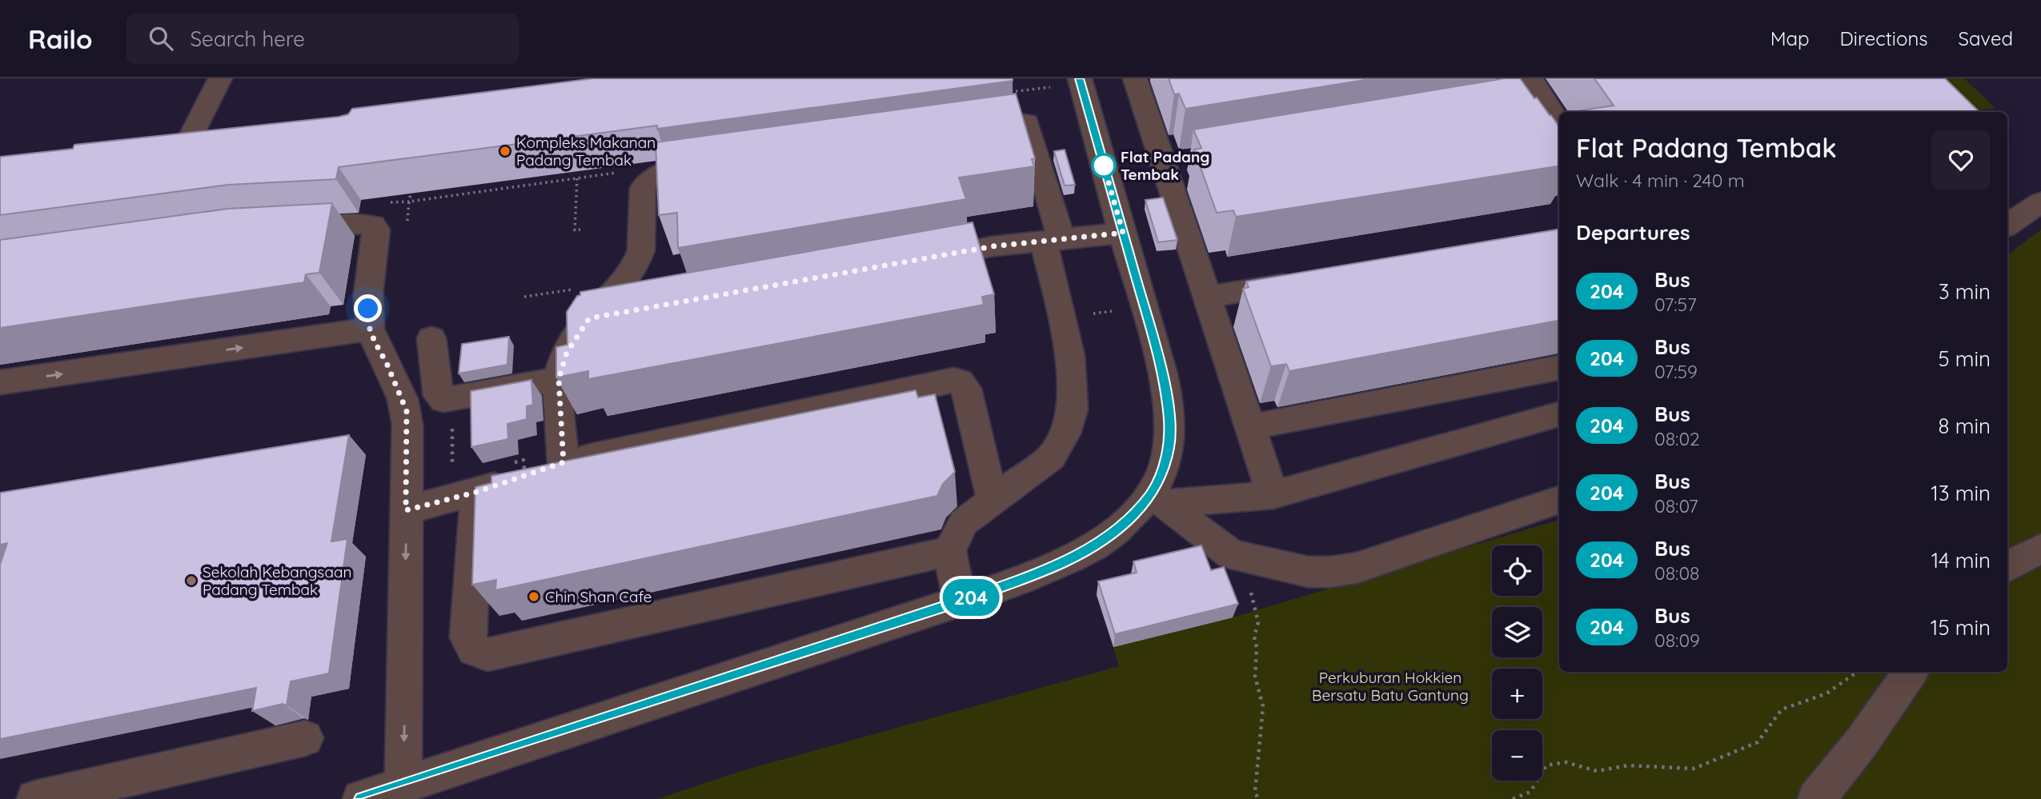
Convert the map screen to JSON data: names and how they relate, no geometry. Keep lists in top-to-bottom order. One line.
{"parks":["Perkuburan Hokkien Bersatu Batu Gantung"],"places":["Kompleks Makanan Padang Tembak","Flat Padang Tembak","Sekolah Kebangsaan Padang Tembak","Chin Shan Cafe"],"lines":["bus line 204"],"page":{"header":"Railo","search":"Search here","nav":["Map","Directions","Saved"],"on_map":"204","heading":[["Flat Padang Tembak","Walk · 4 min · 240 m"],"Departures"],"list":[{"mark":"204","name":"Bus","note":"07:57","value":"3 min"},{"mark":"204","name":"Bus","note":"07:59","value":"5 min"},{"mark":"204","name":"Bus","note":"08:02","value":"8 min"},{"mark":"204","name":"Bus","note":"08:07","value":"13 min"},{"mark":"204","name":"Bus","note":"08:08","value":"14 min"},{"mark":"204","name":"Bus","note":"08:09","value":"15 min"}],"map_buttons":["+","−"]}}
